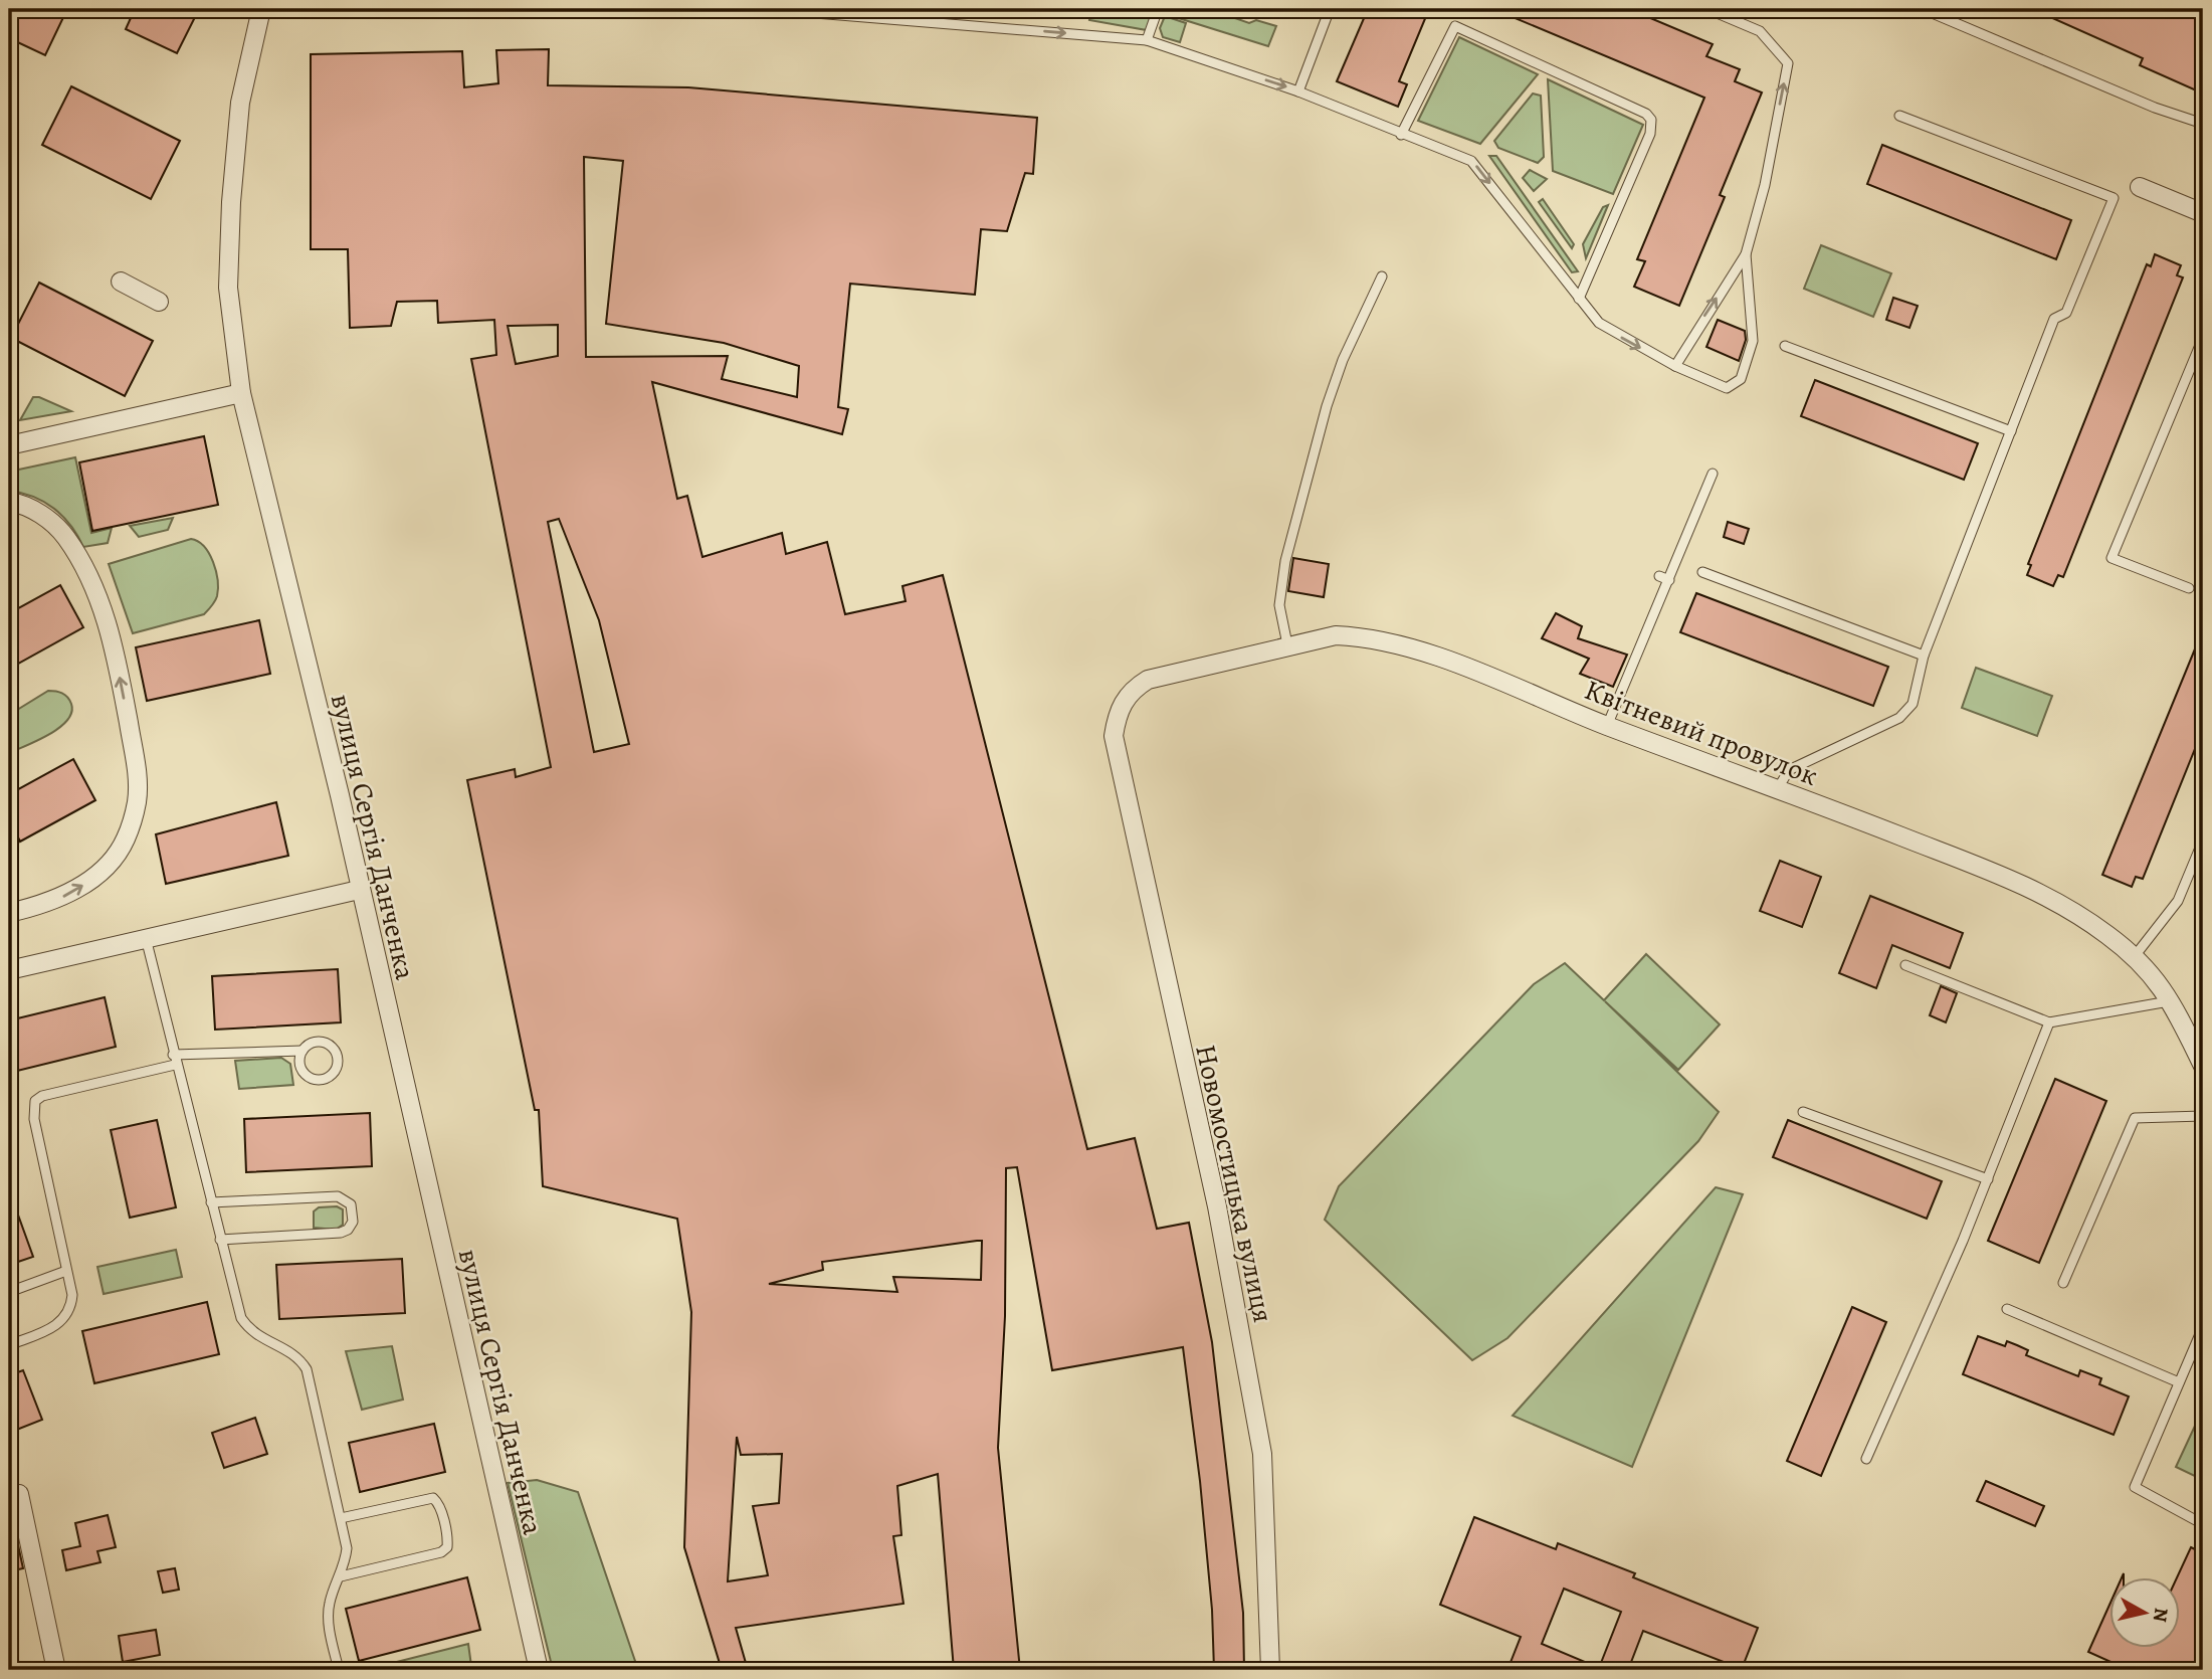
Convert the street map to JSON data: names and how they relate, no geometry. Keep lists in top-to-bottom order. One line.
{"streets":{"street":["Квітневий провулок","вулиця Сергія Данченка","Новомостицька вулиця"]},"crossings":[["Квітневий провулок","Новомостицька вулиця"]],"north":"right"}
